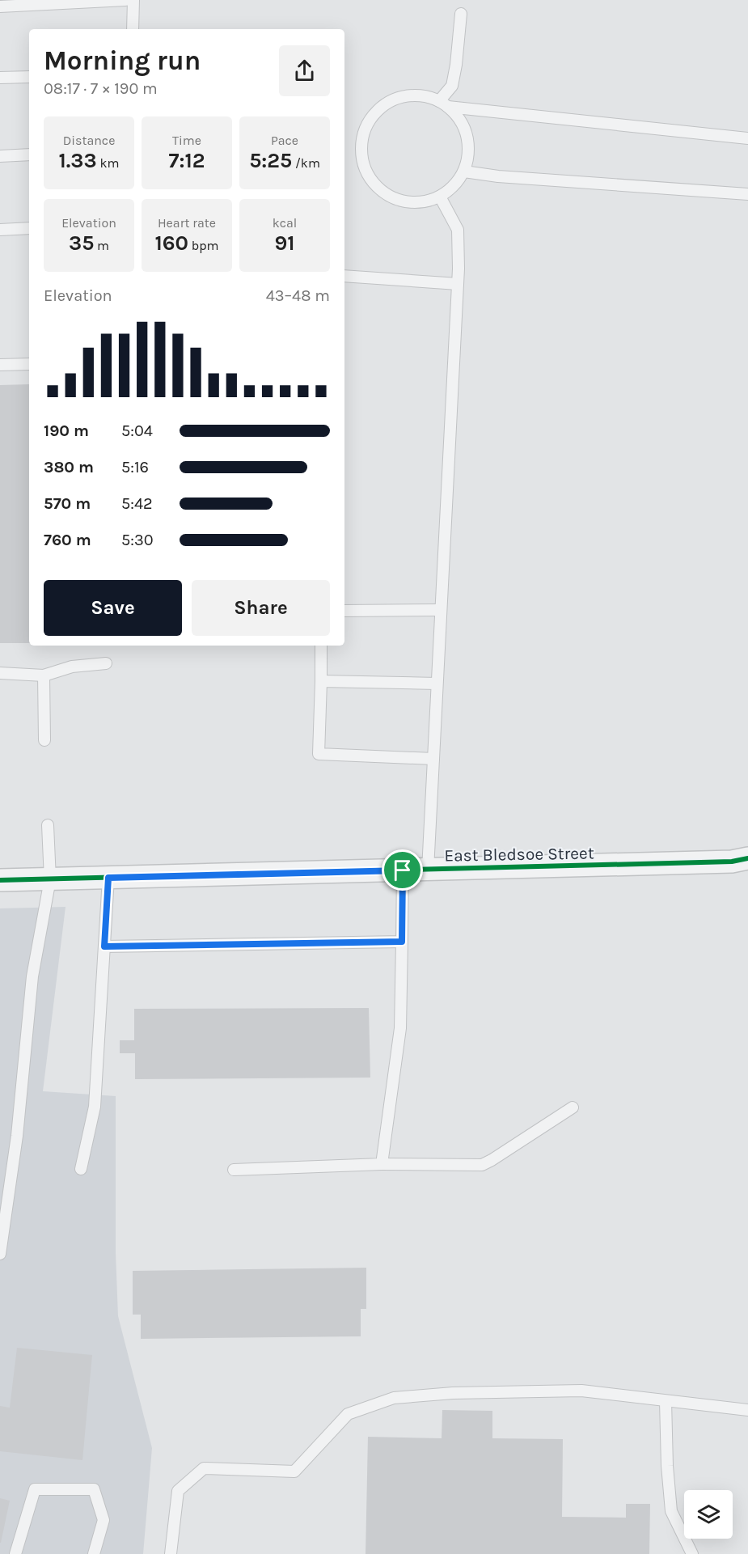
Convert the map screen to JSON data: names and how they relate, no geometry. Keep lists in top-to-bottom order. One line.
{"streets":{"street":["East Bledsoe Street"]},"page":{"heading":["Morning run","08:17 · 7 × 190 m"],"stats":[["Distance","1.33 km"],["Time","7:12"],["Pace","5:25 /km"],["Elevation","35 m"],["Heart rate","160 bpm"],["kcal","91"]],"chart":["Elevation","43–48 m"],"list":[{"name":"190 m","note":"5:04"},{"name":"380 m","note":"5:16"},{"name":"570 m","note":"5:42"},{"name":"760 m","note":"5:30"}],"buttons":["Save","Share"]}}
